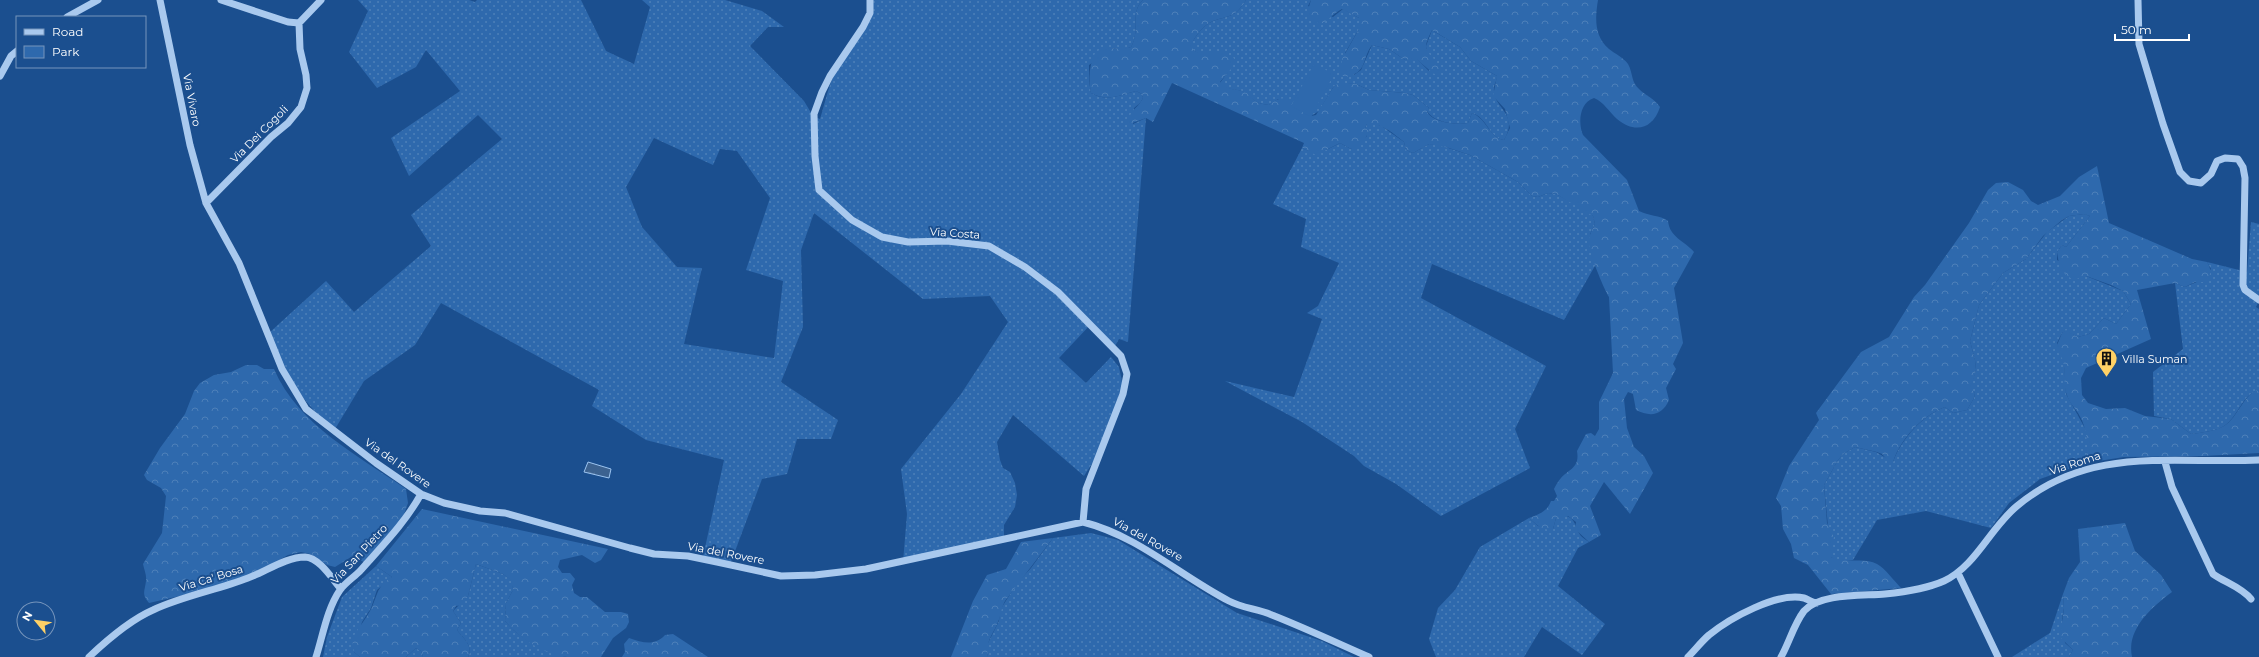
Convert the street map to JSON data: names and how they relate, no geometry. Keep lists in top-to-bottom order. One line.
{"streets":{"street":["Via Vivaro","Via Dei Cogoli","Via Costa","Via del Rovere","Via Roma","Via San Pietro","Via Ca' Bosa"]},"crossings":[["Via Vivaro","Via Dei Cogoli"],["Via Vivaro","Via del Rovere"],["Via Dei Cogoli","Via del Rovere"],["Via Costa","Via del Rovere"],["Via del Rovere","Via San Pietro"],["Via San Pietro","Via Ca' Bosa"]],"places":{"building":["Villa Suman"]},"legend":["Road","Park"],"scale_bar":"50 m","north":"top left"}
